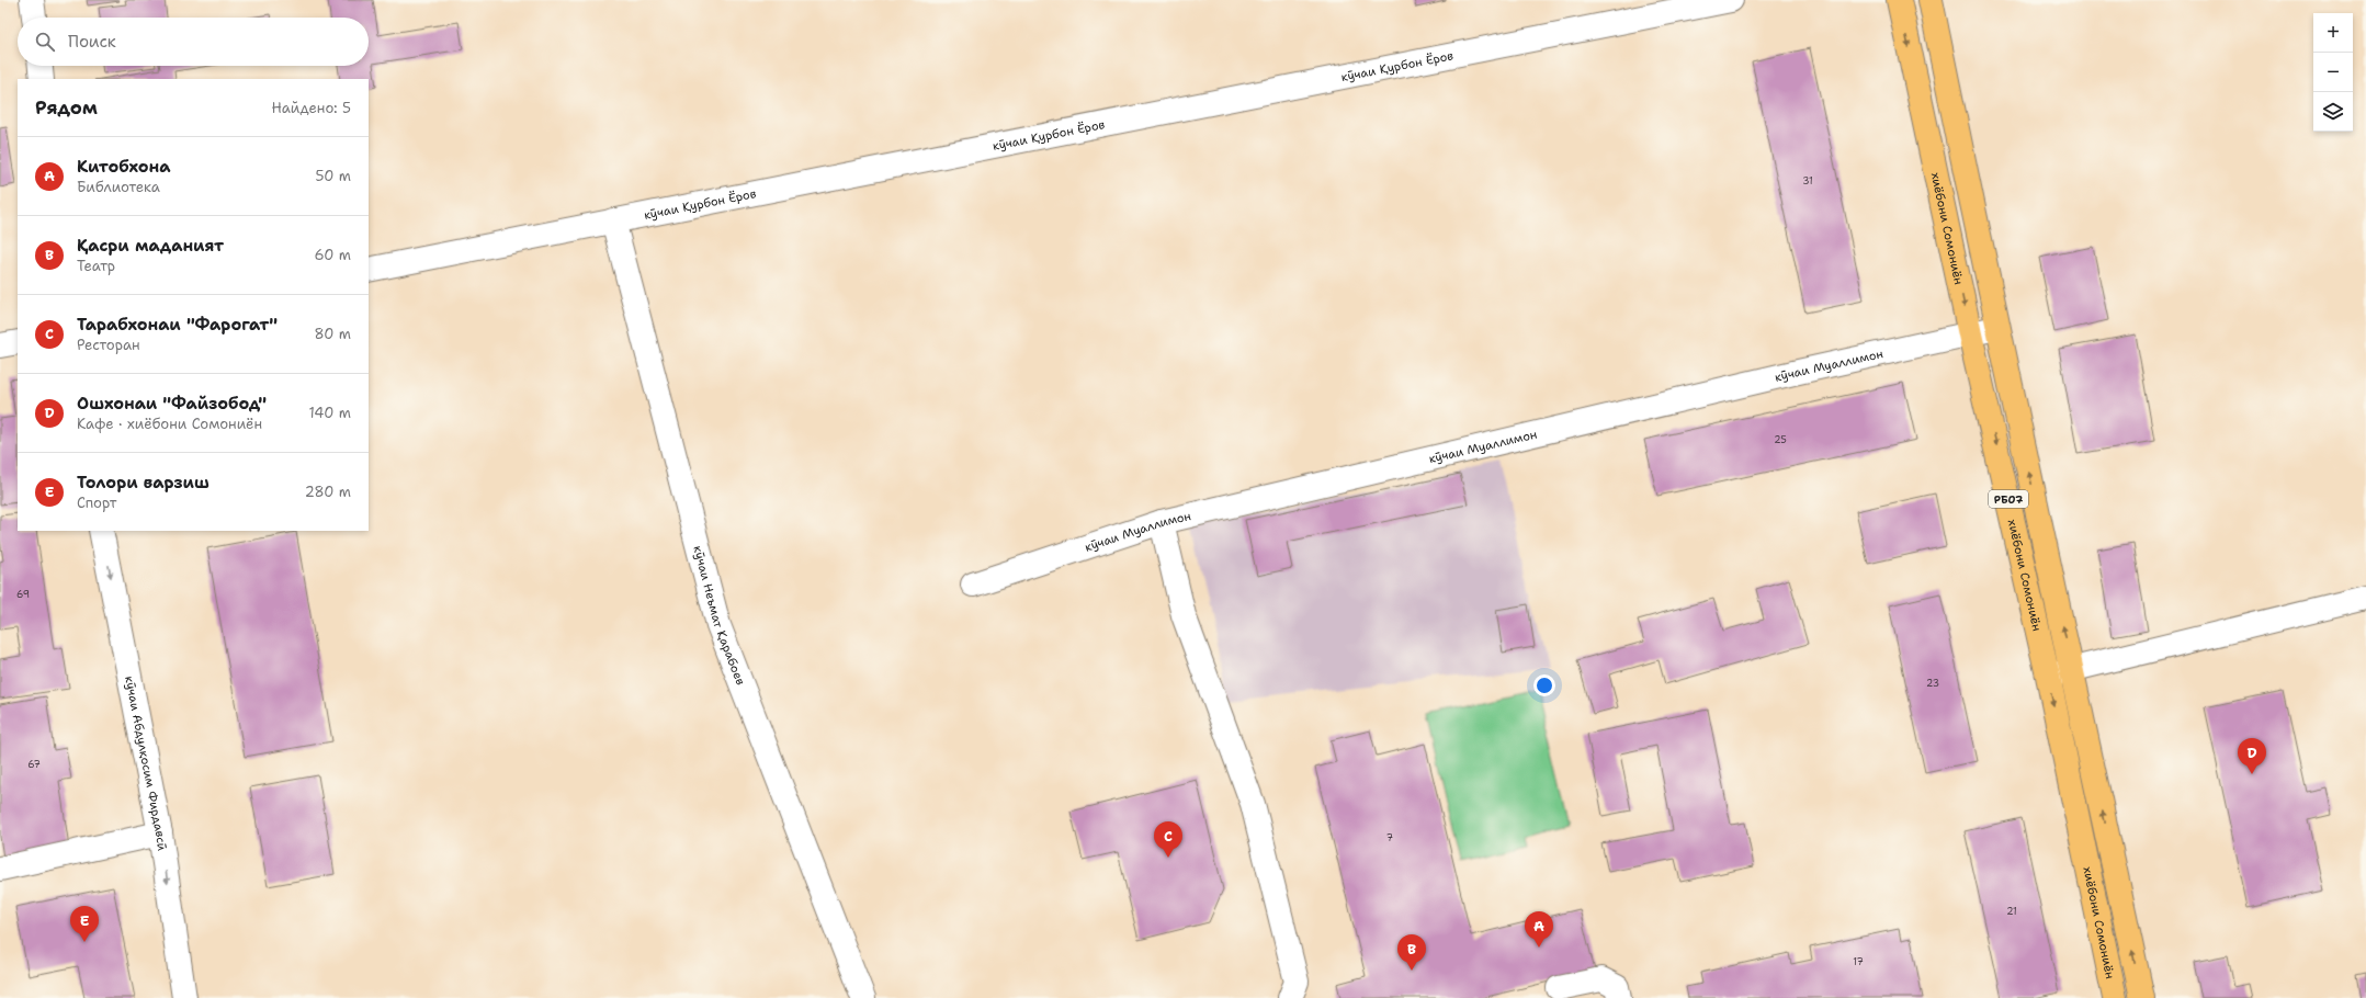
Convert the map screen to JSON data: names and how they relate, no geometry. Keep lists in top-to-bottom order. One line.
{"streets":{"highway":["хиёбони Сомониён","РБ07"],"street":["кӯчаи Қурбон Ёров","кӯчаи Муаллимон","кӯчаи Неъмат Қарабоев","кӯчаи Абдулқосим Фирдавсӣ"]},"crossings":[["кӯчаи Қурбон Ёров","кӯчаи Неъмат Қарабоев"],["хиёбони Сомониён","кӯчаи Муаллимон"]],"one_way":["кӯчаи Абдулқосим Фирдавсӣ"],"house_numbers":["31","25","69","23","67","7","21","17"],"page":{"map_buttons":["+","−"],"search":"Поиск","heading":["Рядом","Найдено: 5"],"list":[{"mark":"A","name":"Китобхона","note":"Библиотека","value":"50 m"},{"mark":"B","name":"Қасри маданият","note":"Театр","value":"60 m"},{"mark":"C","name":"Тарабхонаи \"Фарогат\"","note":"Ресторан","value":"80 m"},{"mark":"D","name":"Ошхонаи \"Файзобод\"","note":"Кафе · хиёбони Сомониён","value":"140 m"},{"mark":"E","name":"Толори варзиш","note":"Спорт","value":"280 m"}],"pins":["D","C","E","A","B"]}}
